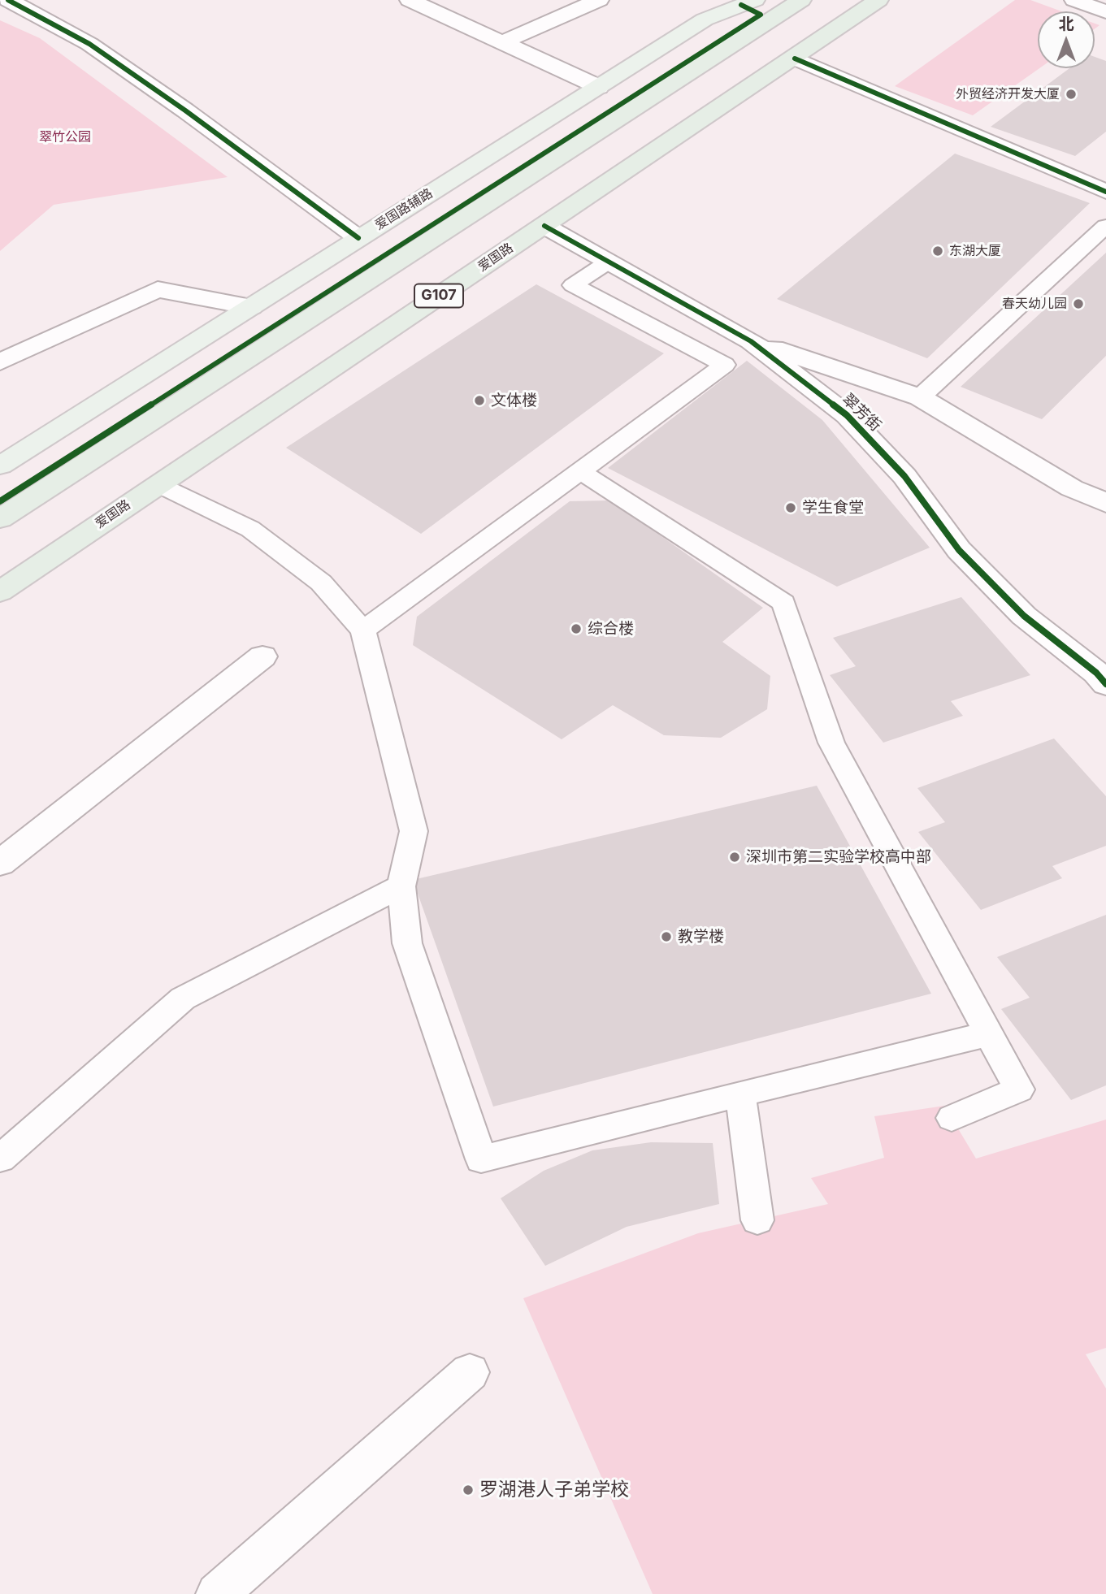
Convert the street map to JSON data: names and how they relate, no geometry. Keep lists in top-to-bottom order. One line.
{"streets":{"highway":["爱国路","G107"],"main road":["爱国路辅路"],"street":["翠芳街"]},"crossings":[["爱国路","翠芳街"]],"parks":["翠竹公园"],"places":["外贸经济开发大厦","东湖大厦","春天幼儿园","文体楼","学生食堂","综合楼","深圳市第二实验学校高中部","教学楼","罗湖港人子弟学校"],"north":"top"}
